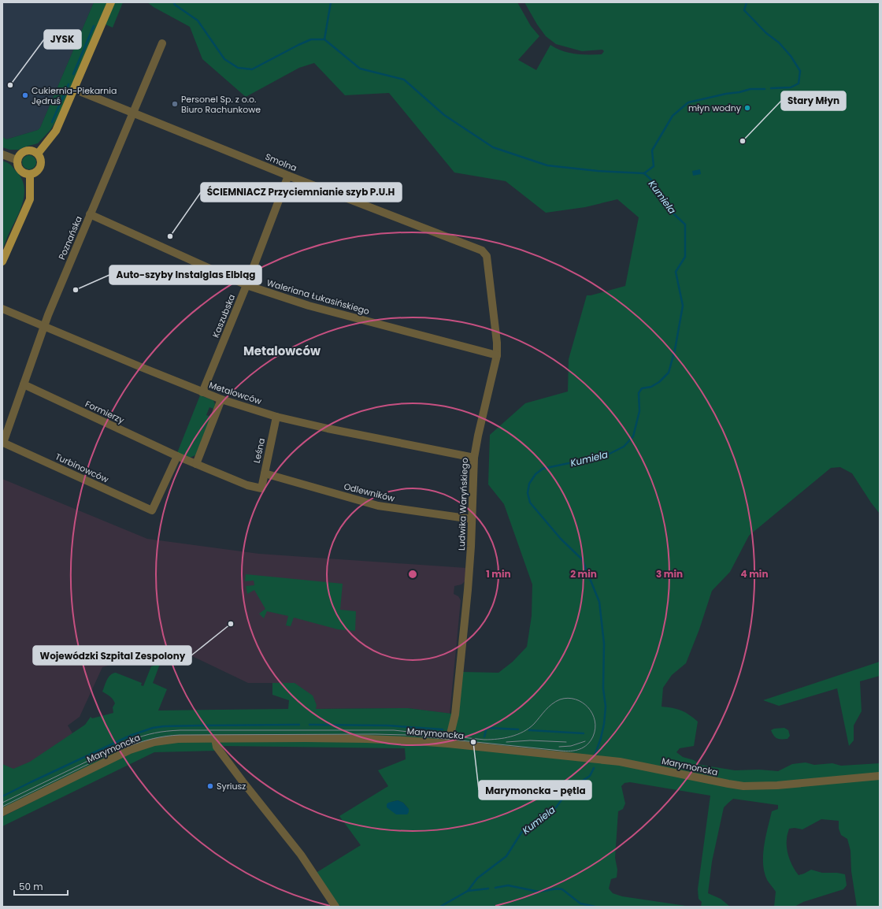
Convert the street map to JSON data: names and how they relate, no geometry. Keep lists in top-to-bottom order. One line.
{"streets":{"street":["Smolna","Poznańska","Waleriana Łukasińskiego","Kaszubska","Metalowców","Formierzy","Leśna","Turbinowców","Odlewników","Ludwika Waryńskiego","Marymoncka"]},"crossings":[["Smolna","Poznańska"],["Smolna","Kaszubska"],["Smolna","Ludwika Waryńskiego"],["Poznańska","Waleriana Łukasińskiego"],["Poznańska","Metalowców"],["Poznańska","Formierzy"],["Poznańska","Turbinowców"],["Waleriana Łukasińskiego","Kaszubska"],["Waleriana Łukasińskiego","Ludwika Waryńskiego"],["Kaszubska","Metalowców"],["Metalowców","Leśna"],["Metalowców","Ludwika Waryńskiego"],["Formierzy","Turbinowców"],["Leśna","Odlewników"],["Odlewników","Ludwika Waryńskiego"],["Ludwika Waryńskiego","Marymoncka"]],"districts":["Metalowców"],"water":["Kumiela"],"places":["JYSK","Cukiernia-Piekarnia Jędruś","Personel Sp. z o.o. Biuro Rachunkowe","młyn wodny","Stary Młyn","ŚCIEMNIACZ Przyciemnianie szyb P.U.H","Auto-szyby Instalglas Elbląg","Wojewódzki Szpital Zespolony","Marymoncka - pętla","Syriusz"],"scale_bar":"50 m","rings":["1 min","2 min","3 min","4 min"]}
